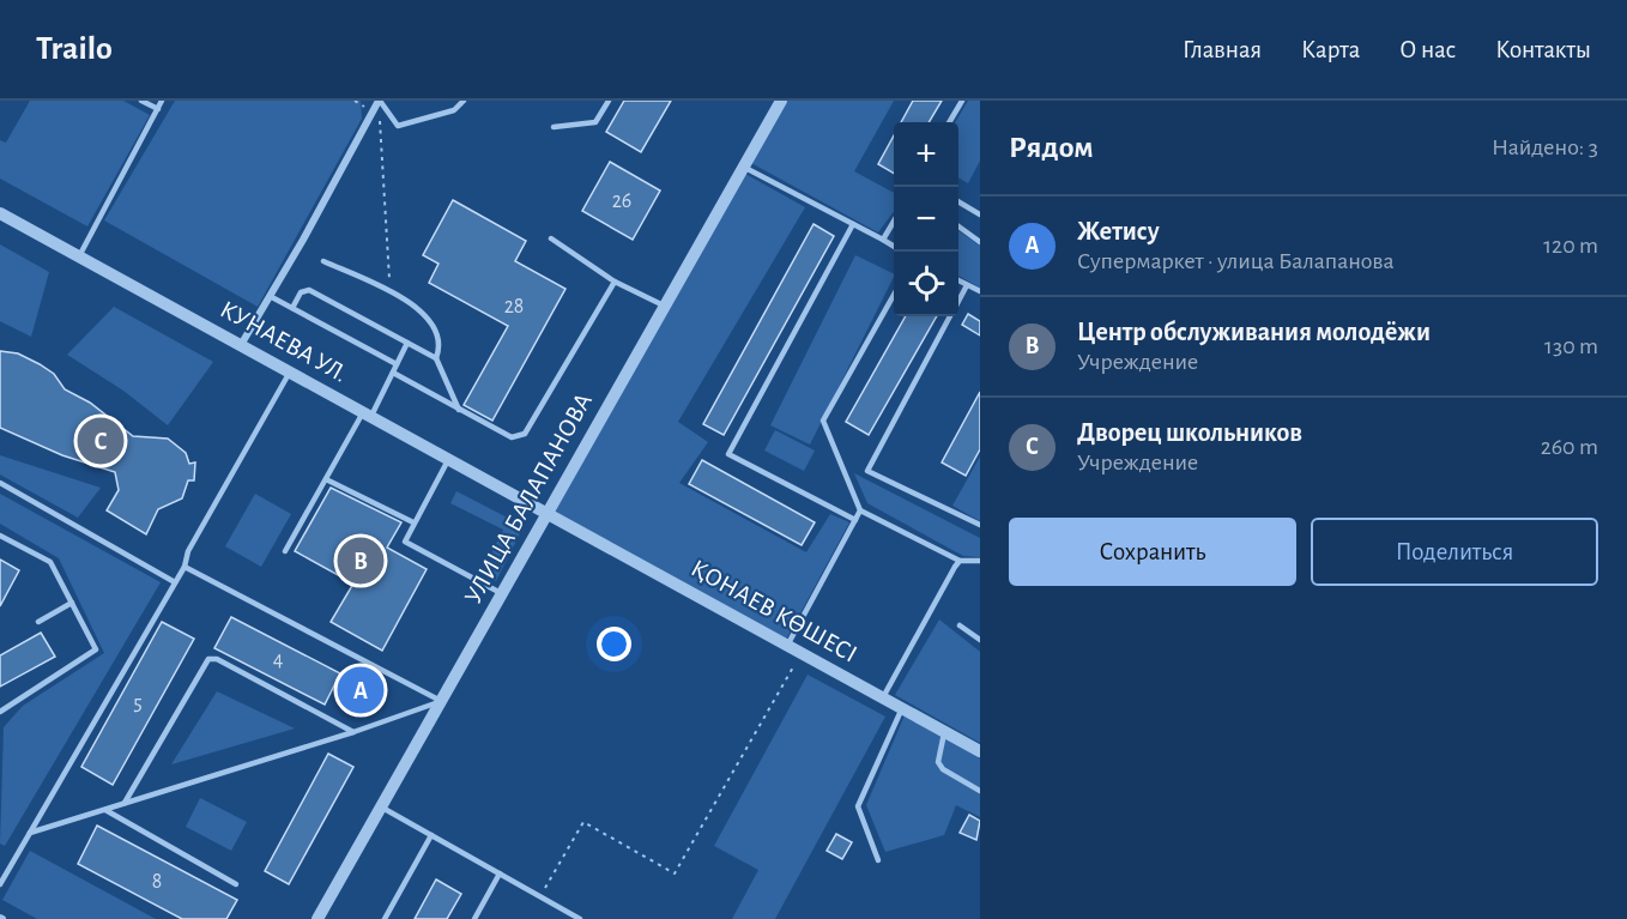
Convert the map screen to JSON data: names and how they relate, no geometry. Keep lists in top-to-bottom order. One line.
{"streets":{"street":["КУНАЕВА УЛ.","УЛИЦА БАЛАПАНОВА","ҚОНАЕВ КӨШЕСІ"]},"crossings":[["КУНАЕВА УЛ.","УЛИЦА БАЛАПАНОВА"],["КУНАЕВА УЛ.","ҚОНАЕВ КӨШЕСІ"],["УЛИЦА БАЛАПАНОВА","ҚОНАЕВ КӨШЕСІ"]],"house_numbers":["26","28","4","5","8"],"page":{"header":"Trailo","nav":["Главная","Карта","О нас","Контакты"],"heading":["Рядом","Найдено: 3"],"map_buttons":["+","−"],"list":[{"mark":"A","name":"Жетису","note":"Супермаркет · улица Балапанова","value":"120 m"},{"mark":"B","name":"Центр обслуживания молодёжи","note":"Учреждение","value":"130 m"},{"mark":"C","name":"Дворец школьников","note":"Учреждение","value":"260 m"}],"pins":["C","B","A"],"buttons":["Сохранить","Поделиться"]}}
